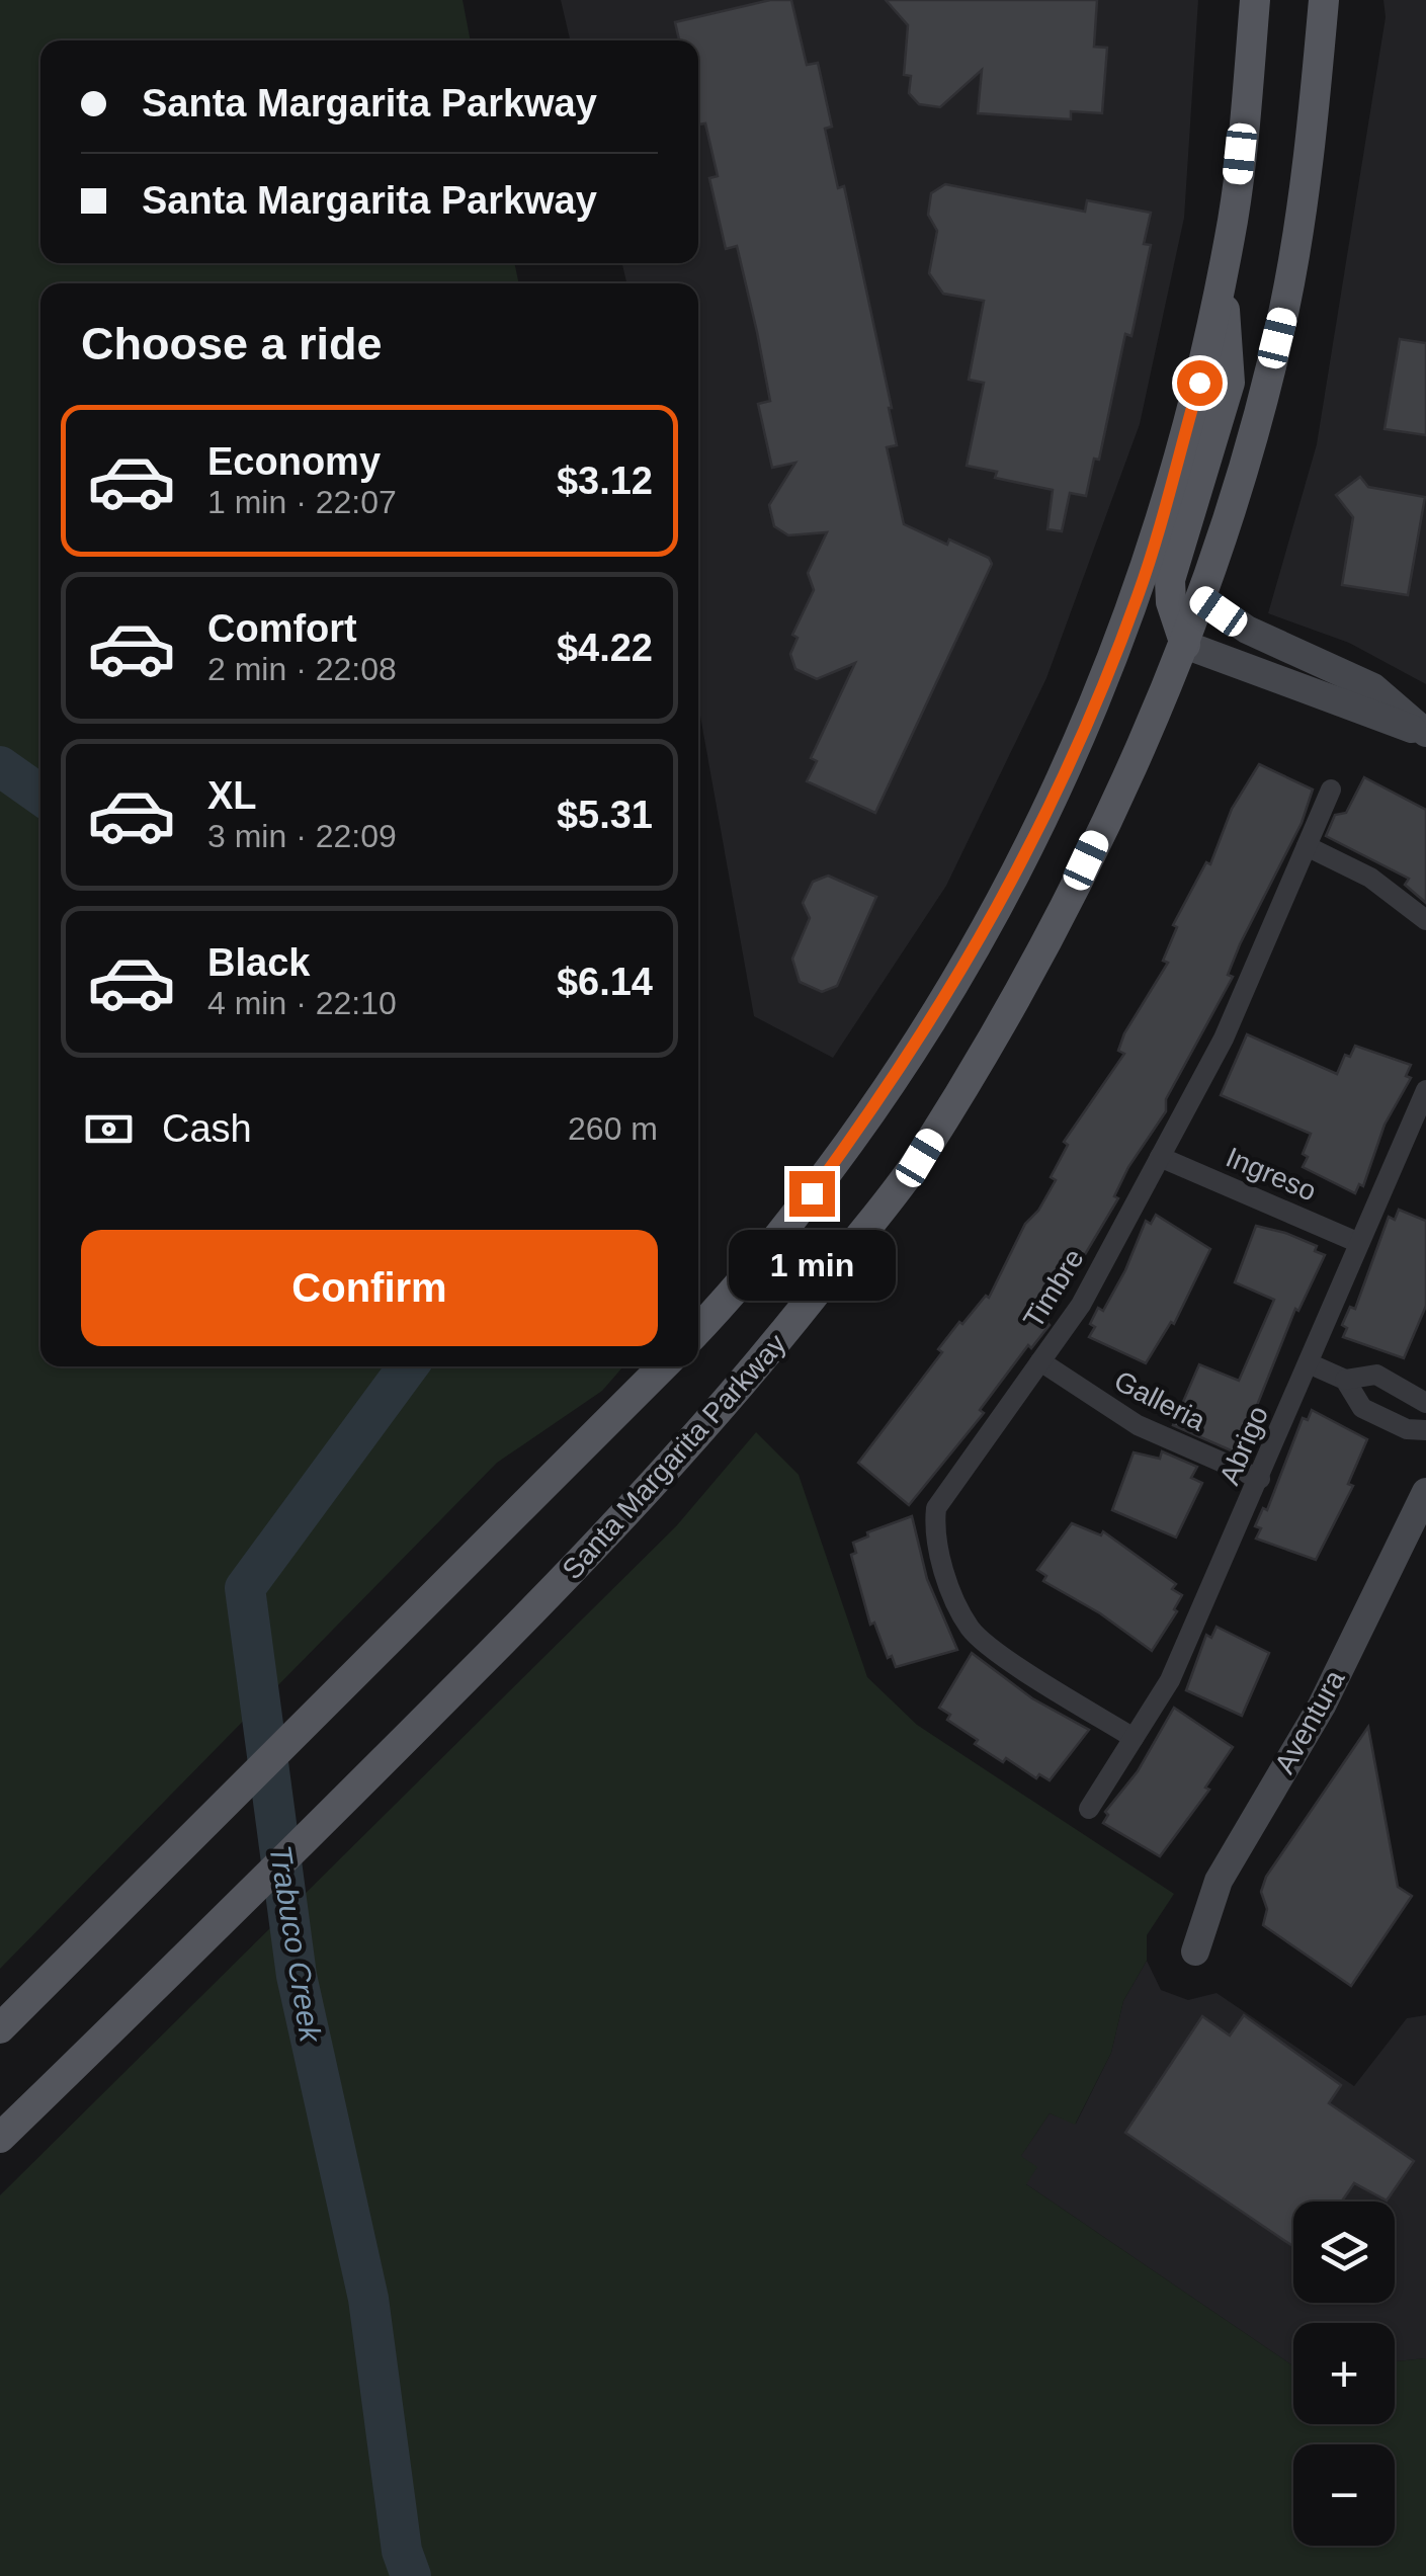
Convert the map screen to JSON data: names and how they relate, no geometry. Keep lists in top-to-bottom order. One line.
{"streets":{"main road":["Santa Margarita Parkway"],"street":["Ingreso","Timbre","Galleria","Abrigo","Aventura"]},"crossings":[["Ingreso","Timbre"],["Ingreso","Abrigo"],["Timbre","Galleria"],["Timbre","Abrigo"],["Galleria","Abrigo"]],"water":["Trabuco Creek"],"page":{"banner":["Santa Margarita Parkway","Santa Margarita Parkway"],"heading":"Choose a ride","list":[{"name":"Economy","note":"1 min · 22:07","value":"$3.12"},{"name":"Comfort","note":"2 min · 22:08","value":"$4.22"},{"name":"XL","note":"3 min · 22:09","value":"$5.31"},{"name":"Black","note":"4 min · 22:10","value":"$6.14"}],"pay":["Cash","260 m"],"buttons":"Confirm","bubble":"1 min","map_buttons":["+","−"]}}
